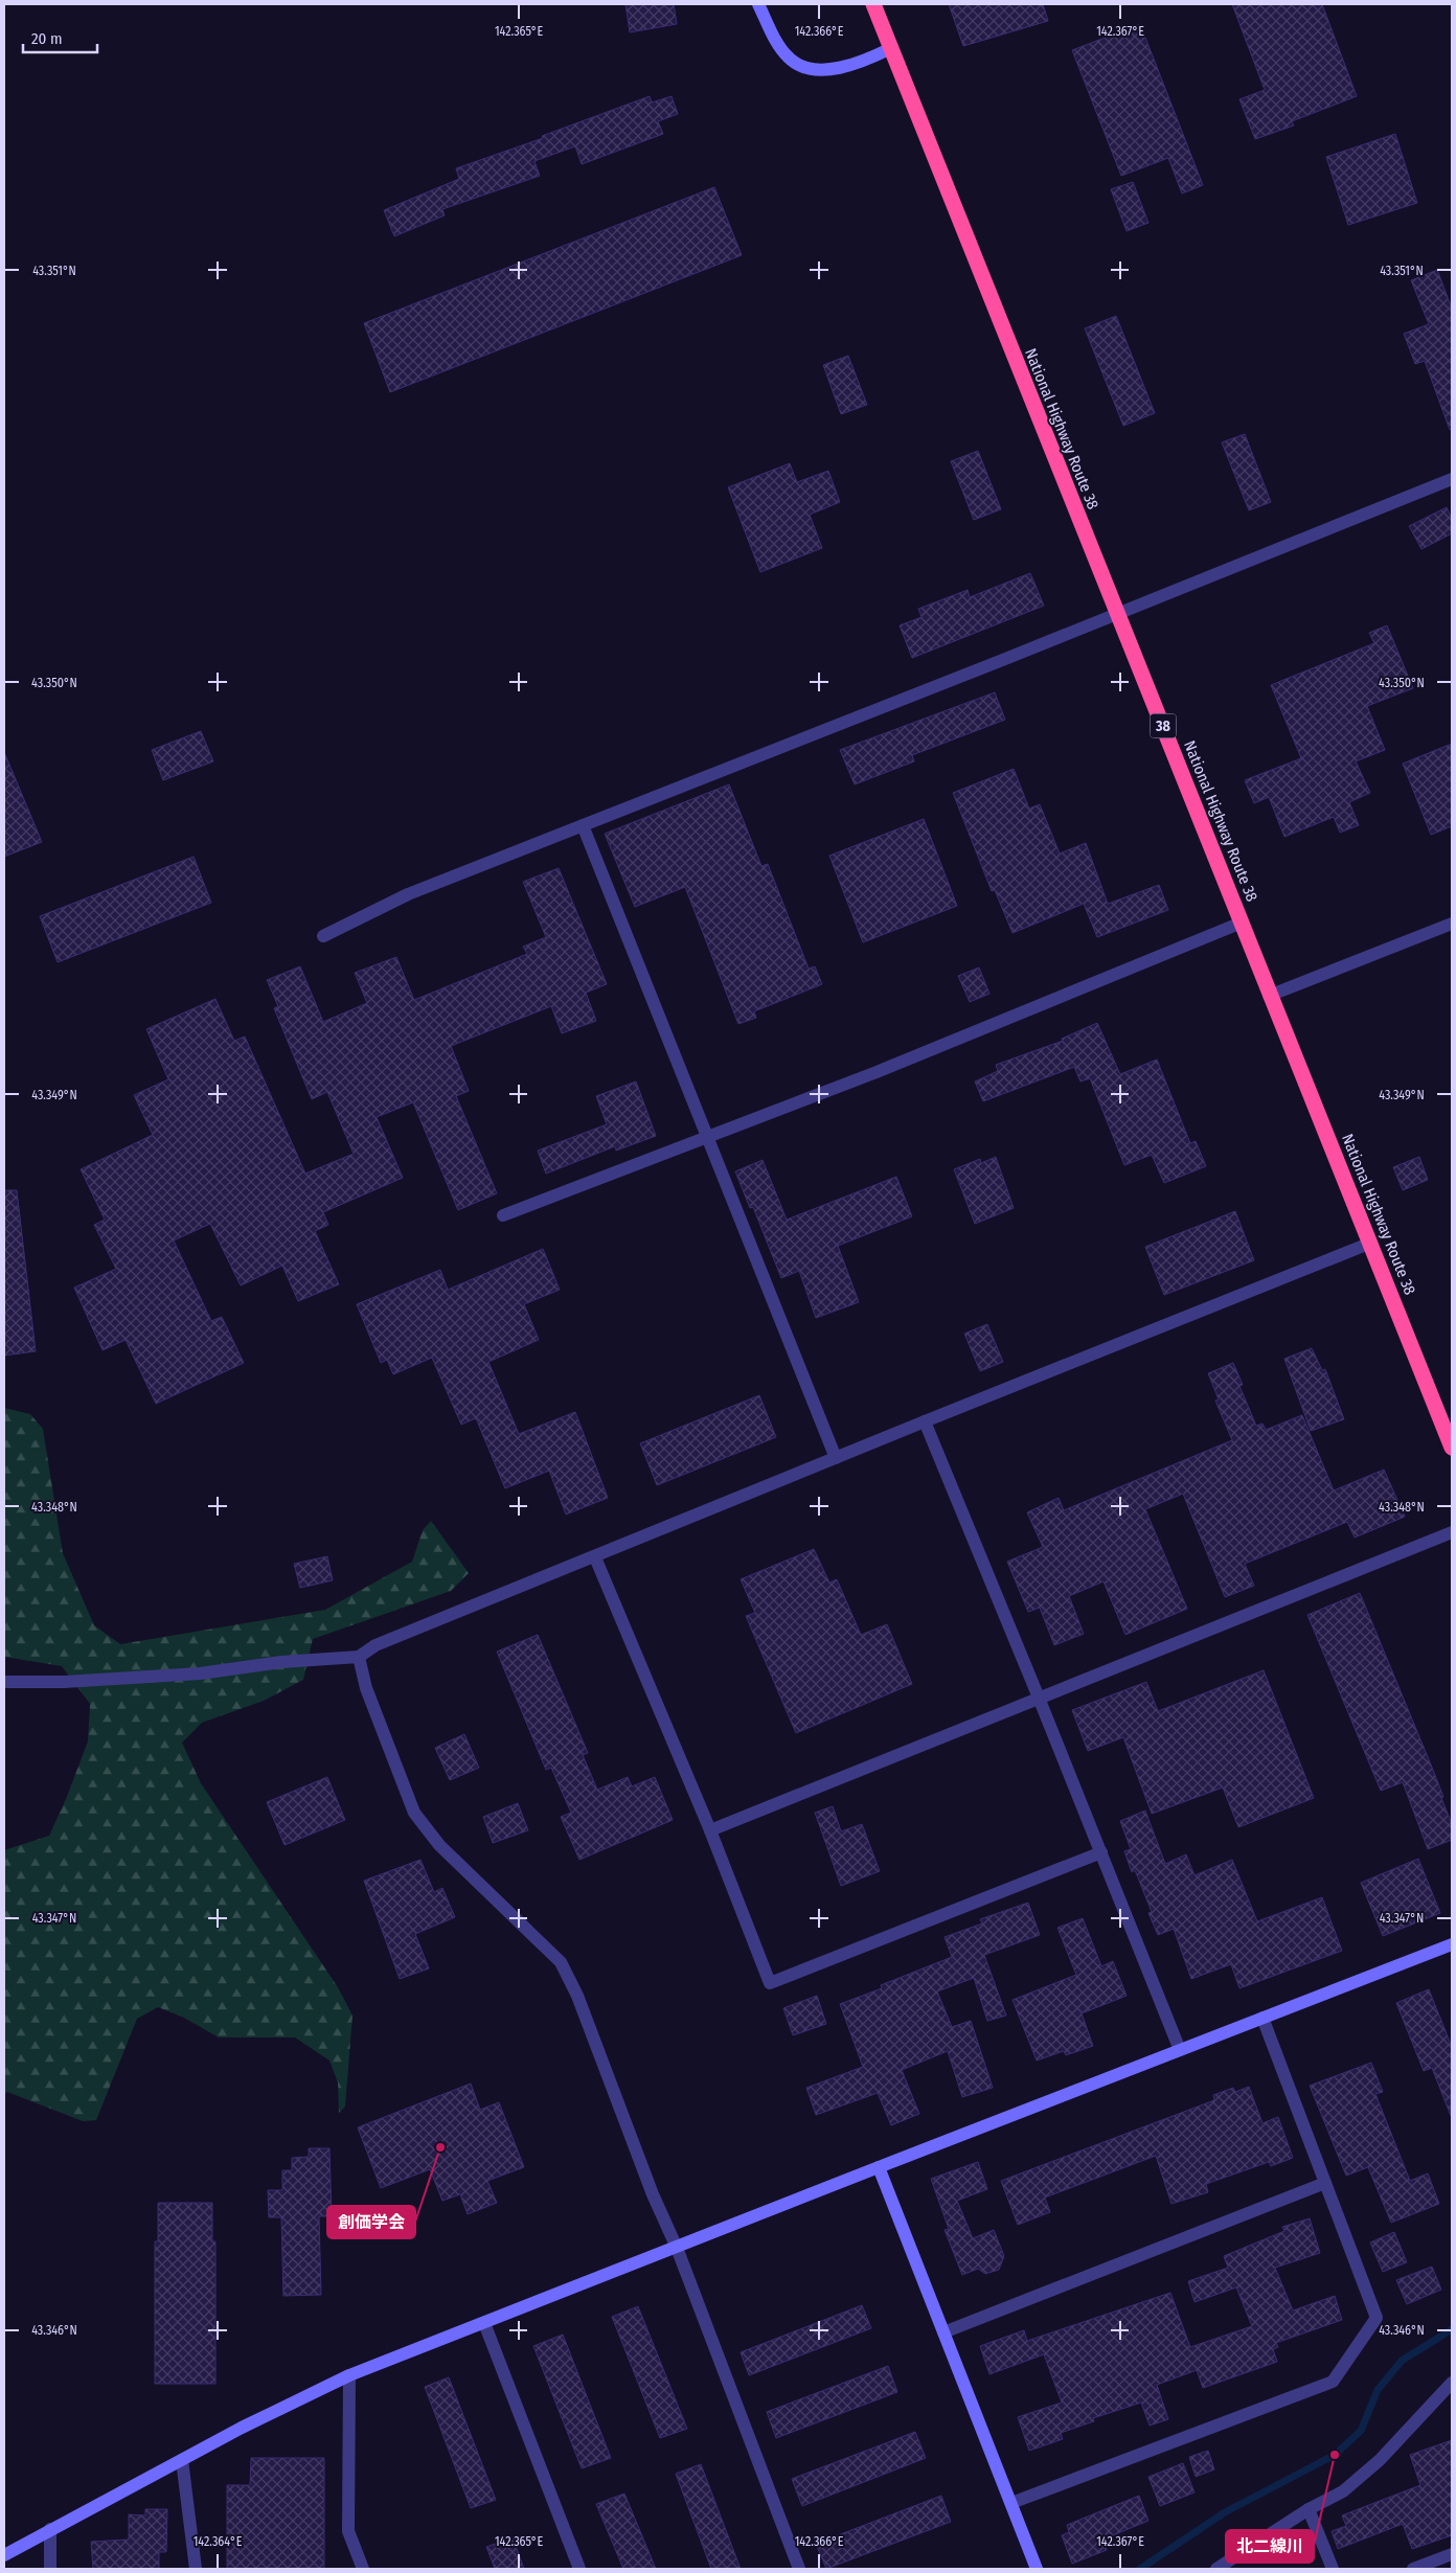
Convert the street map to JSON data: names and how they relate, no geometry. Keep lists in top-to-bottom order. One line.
{"streets":{"highway":["National Highway Route 38","38"]},"places":["創価学会","北二線川"],"scale_bar":"20 m","coordinates":["142.365°E","142.366°E","142.367°E","43.351°N","43.350°N","43.349°N","43.348°N","43.347°N","43.346°N","142.364°E"]}
